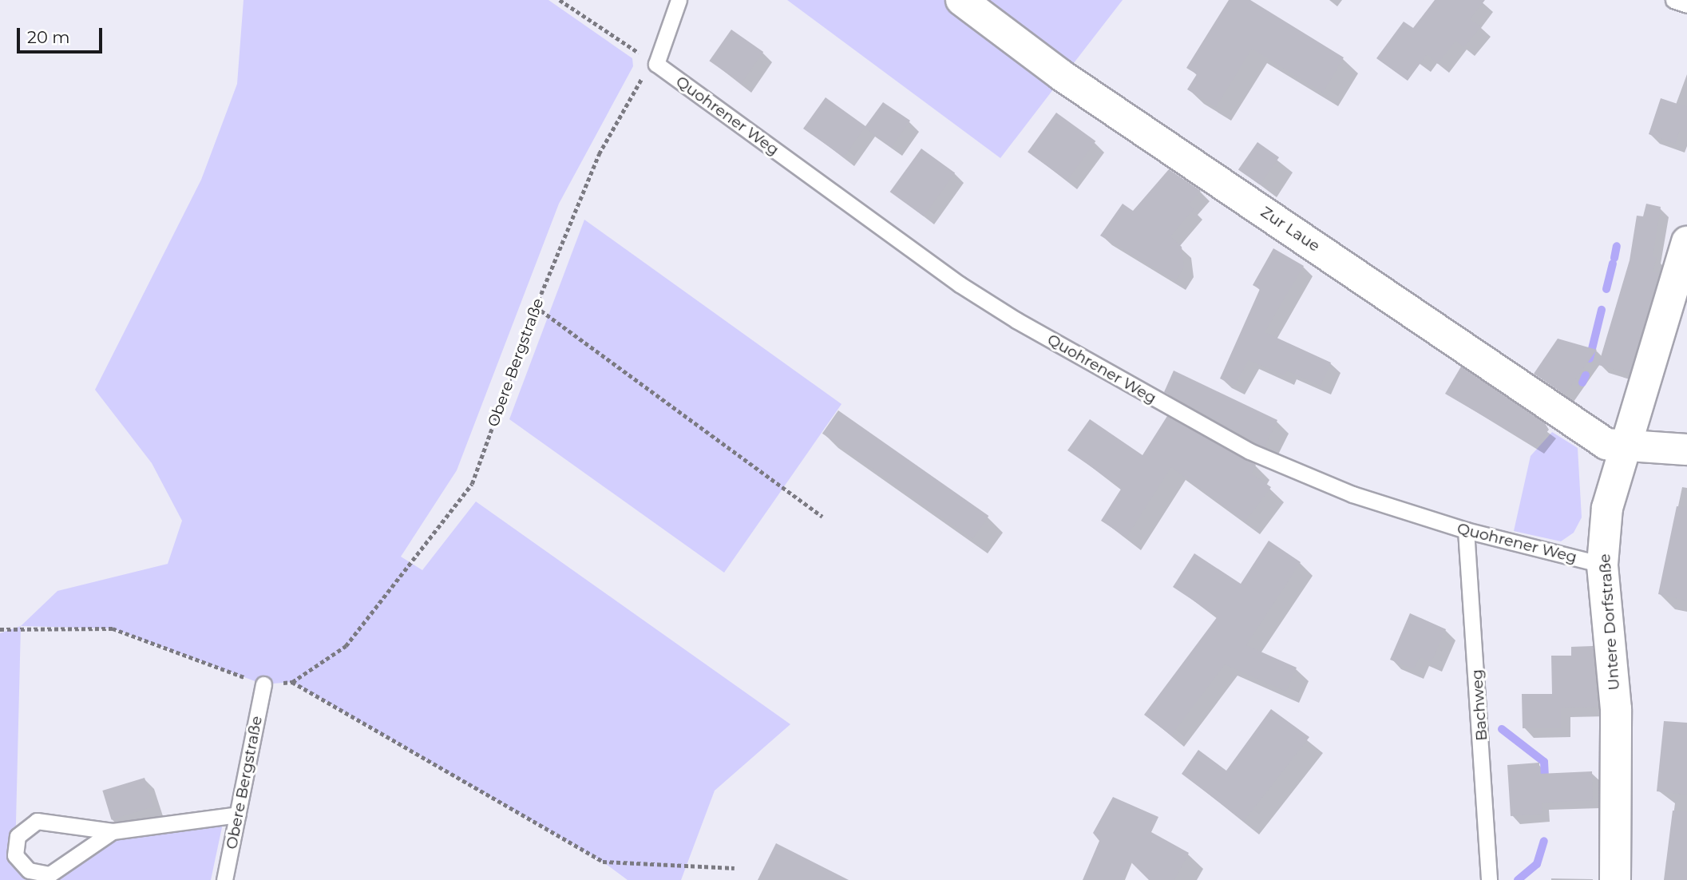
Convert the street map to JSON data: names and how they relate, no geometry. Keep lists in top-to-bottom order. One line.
{"streets":{"street":["Zur Laue","Untere Dorfstraße"],"lane":["Quohrener Weg","Obere Bergstraße","Bachweg"]},"crossings":[["Quohrener Weg","Obere Bergstraße"],["Quohrener Weg","Untere Dorfstraße"],["Quohrener Weg","Bachweg"],["Zur Laue","Untere Dorfstraße"]],"scale_bar":"20 m"}
